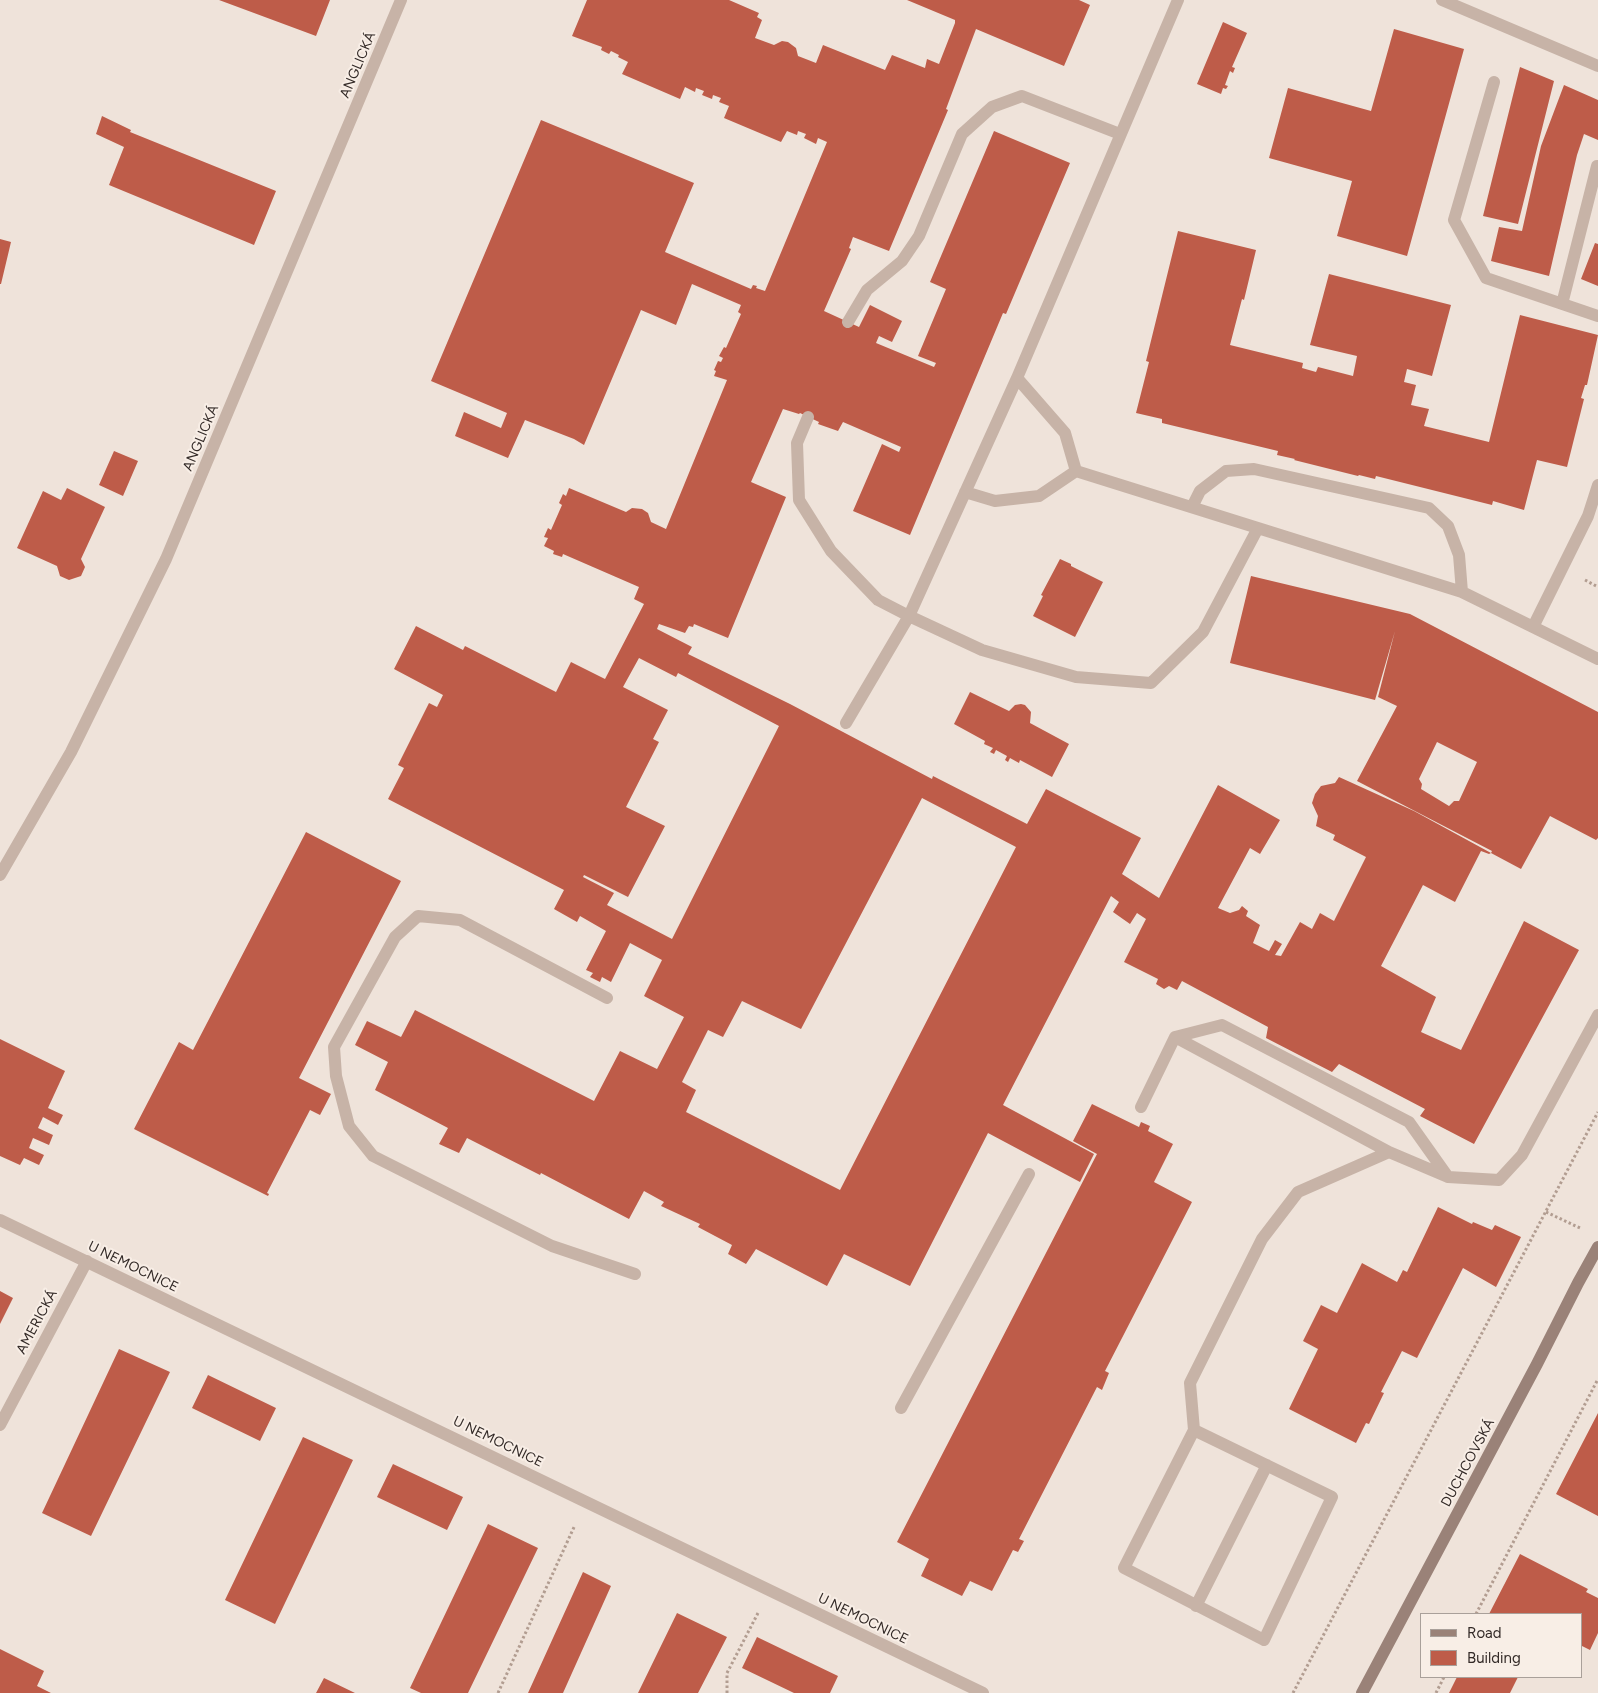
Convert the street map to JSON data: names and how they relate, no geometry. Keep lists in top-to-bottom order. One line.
{"streets":{"street":["ANGLICKÁ","U NEMOCNICE","AMERICKÁ","DUCHCOVSKÁ"]},"crossings":[["U NEMOCNICE","AMERICKÁ"]],"legend":["Road","Building"]}
